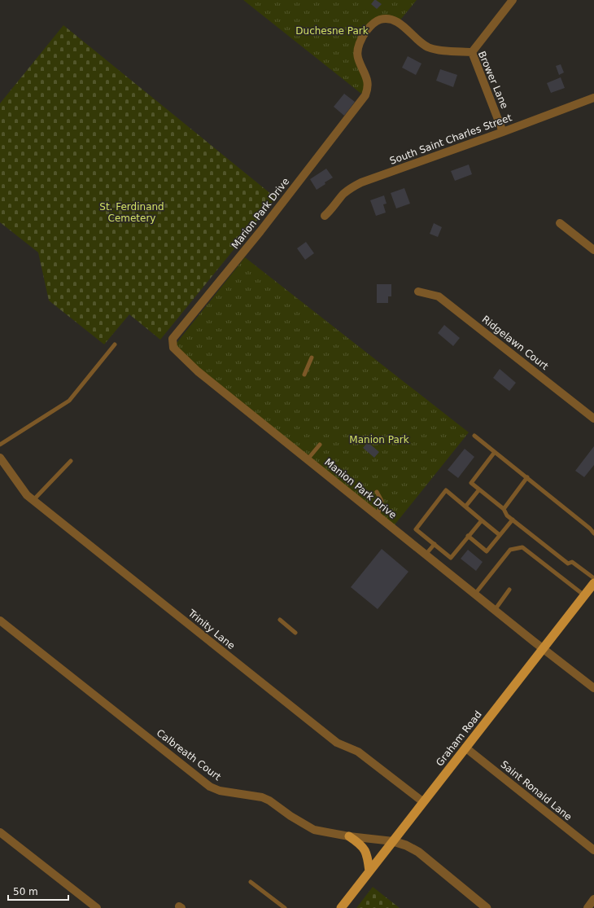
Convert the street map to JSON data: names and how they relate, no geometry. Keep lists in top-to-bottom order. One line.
{"streets":{"main road":["Graham Road"],"street":["Brower Lane","South Saint Charles Street","Marion Park Drive","Ridgelawn Court","Manion Park Drive","Trinity Lane","Calbreath Court","Saint Ronald Lane"]},"crossings":[["Brower Lane","South Saint Charles Street"],["Brower Lane","Marion Park Drive"],["Marion Park Drive","Manion Park Drive"],["Manion Park Drive","Graham Road"],["Trinity Lane","Graham Road"],["Graham Road","Calbreath Court"],["Graham Road","Saint Ronald Lane"]],"parks":["Duchesne Park","St. Ferdinand Cemetery","Manion Park"],"scale_bar":"50 m"}
